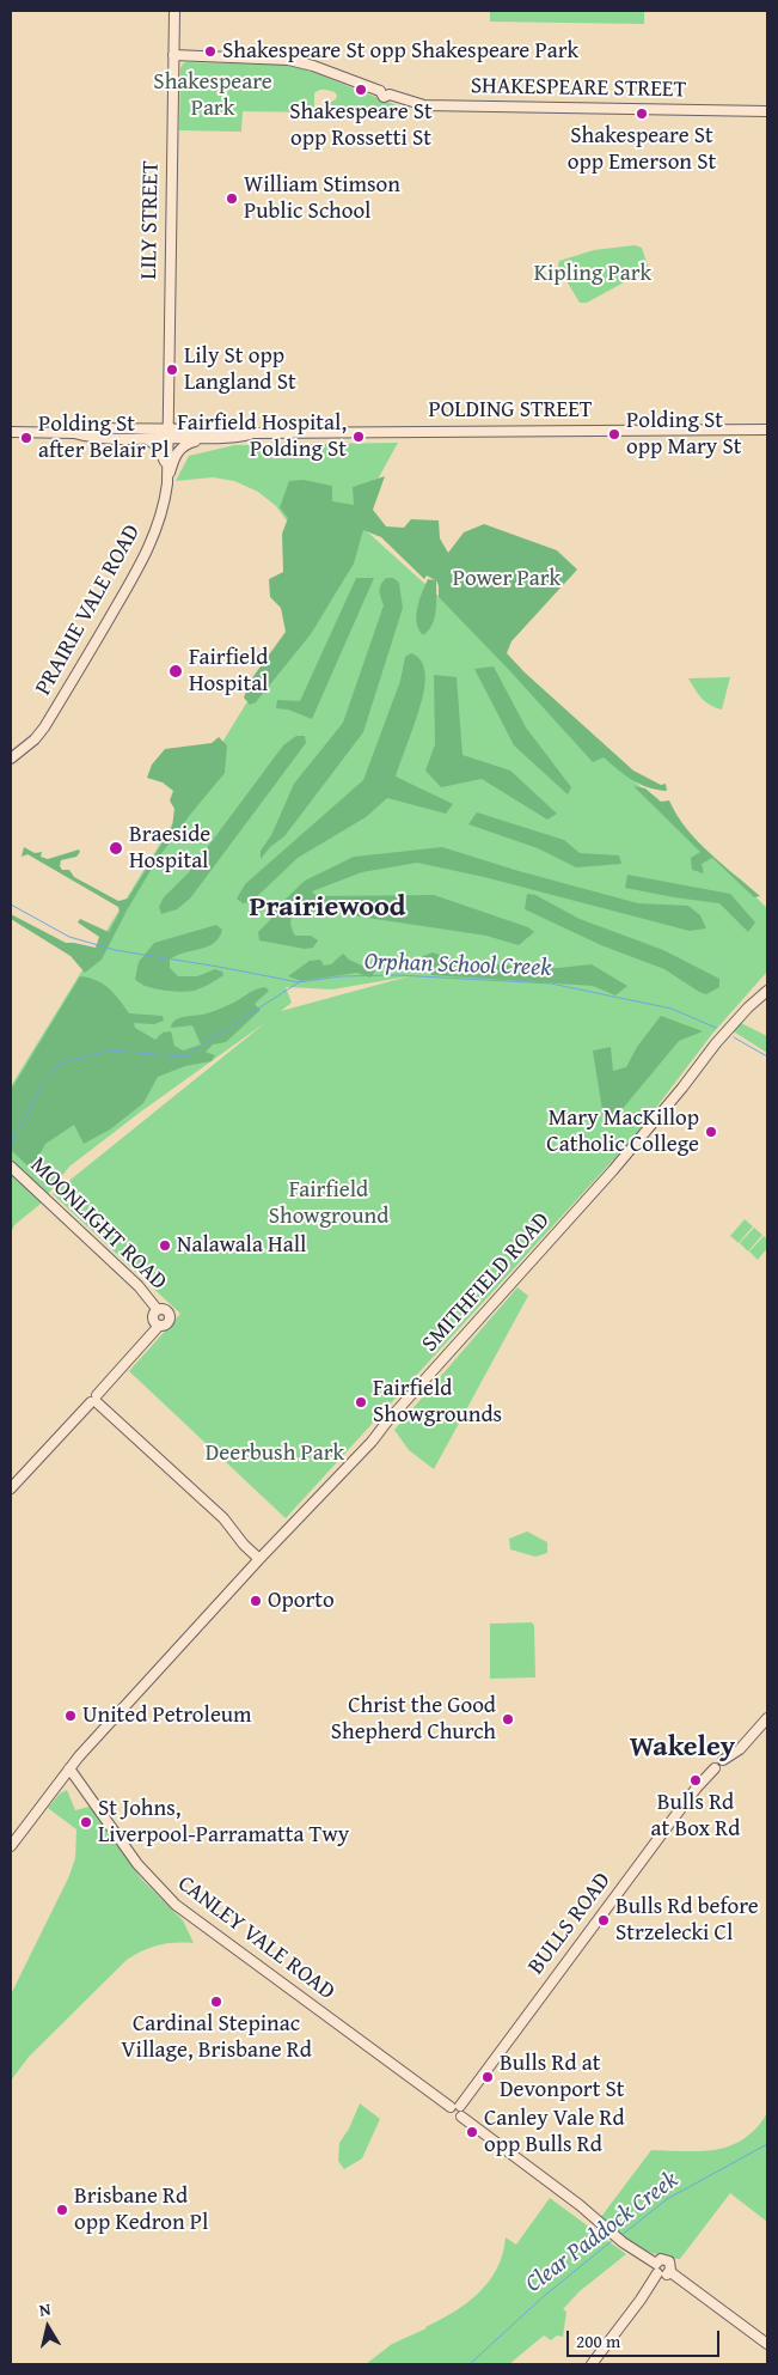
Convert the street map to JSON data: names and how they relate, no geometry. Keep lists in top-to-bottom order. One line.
{"streets":{"main road":["SHAKESPEARE STREET","LILY STREET","POLDING STREET","PRAIRIE VALE ROAD","MOONLIGHT ROAD","SMITHFIELD ROAD","BULLS ROAD","CANLEY VALE ROAD"]},"crossings":[["SHAKESPEARE STREET","LILY STREET"],["LILY STREET","POLDING STREET"],["LILY STREET","PRAIRIE VALE ROAD"],["POLDING STREET","PRAIRIE VALE ROAD"],["SMITHFIELD ROAD","CANLEY VALE ROAD"],["BULLS ROAD","CANLEY VALE ROAD"]],"districts":["Prairiewood","Wakeley"],"water":["Orphan School Creek","Clear Paddock Creek"],"parks":["Shakespeare Park","Kipling Park","Power Park","Fairfield Showground","Deerbush Park"],"places":["Shakespeare St opp Shakespeare Park","Shakespeare St opp Rossetti St","Shakespeare St opp Emerson St","William Stimson Public School","Lily St opp Langland St","Polding St opp Mary St","Fairfield Hospital, Polding St","Polding St after Belair Pl","Fairfield Hospital","Braeside Hospital","Mary MacKillop Catholic College","Nalawala Hall","Fairfield Showgrounds","Oporto","United Petroleum","Christ the Good Shepherd Church","Bulls Rd at Box Rd","St Johns, Liverpool-Parramatta Twy","Bulls Rd before Strzelecki Cl","Cardinal Stepinac Village, Brisbane Rd","Bulls Rd at Devonport St","Canley Vale Rd opp Bulls Rd","Brisbane Rd opp Kedron Pl"],"scale_bar":"200 m","north":"top"}
